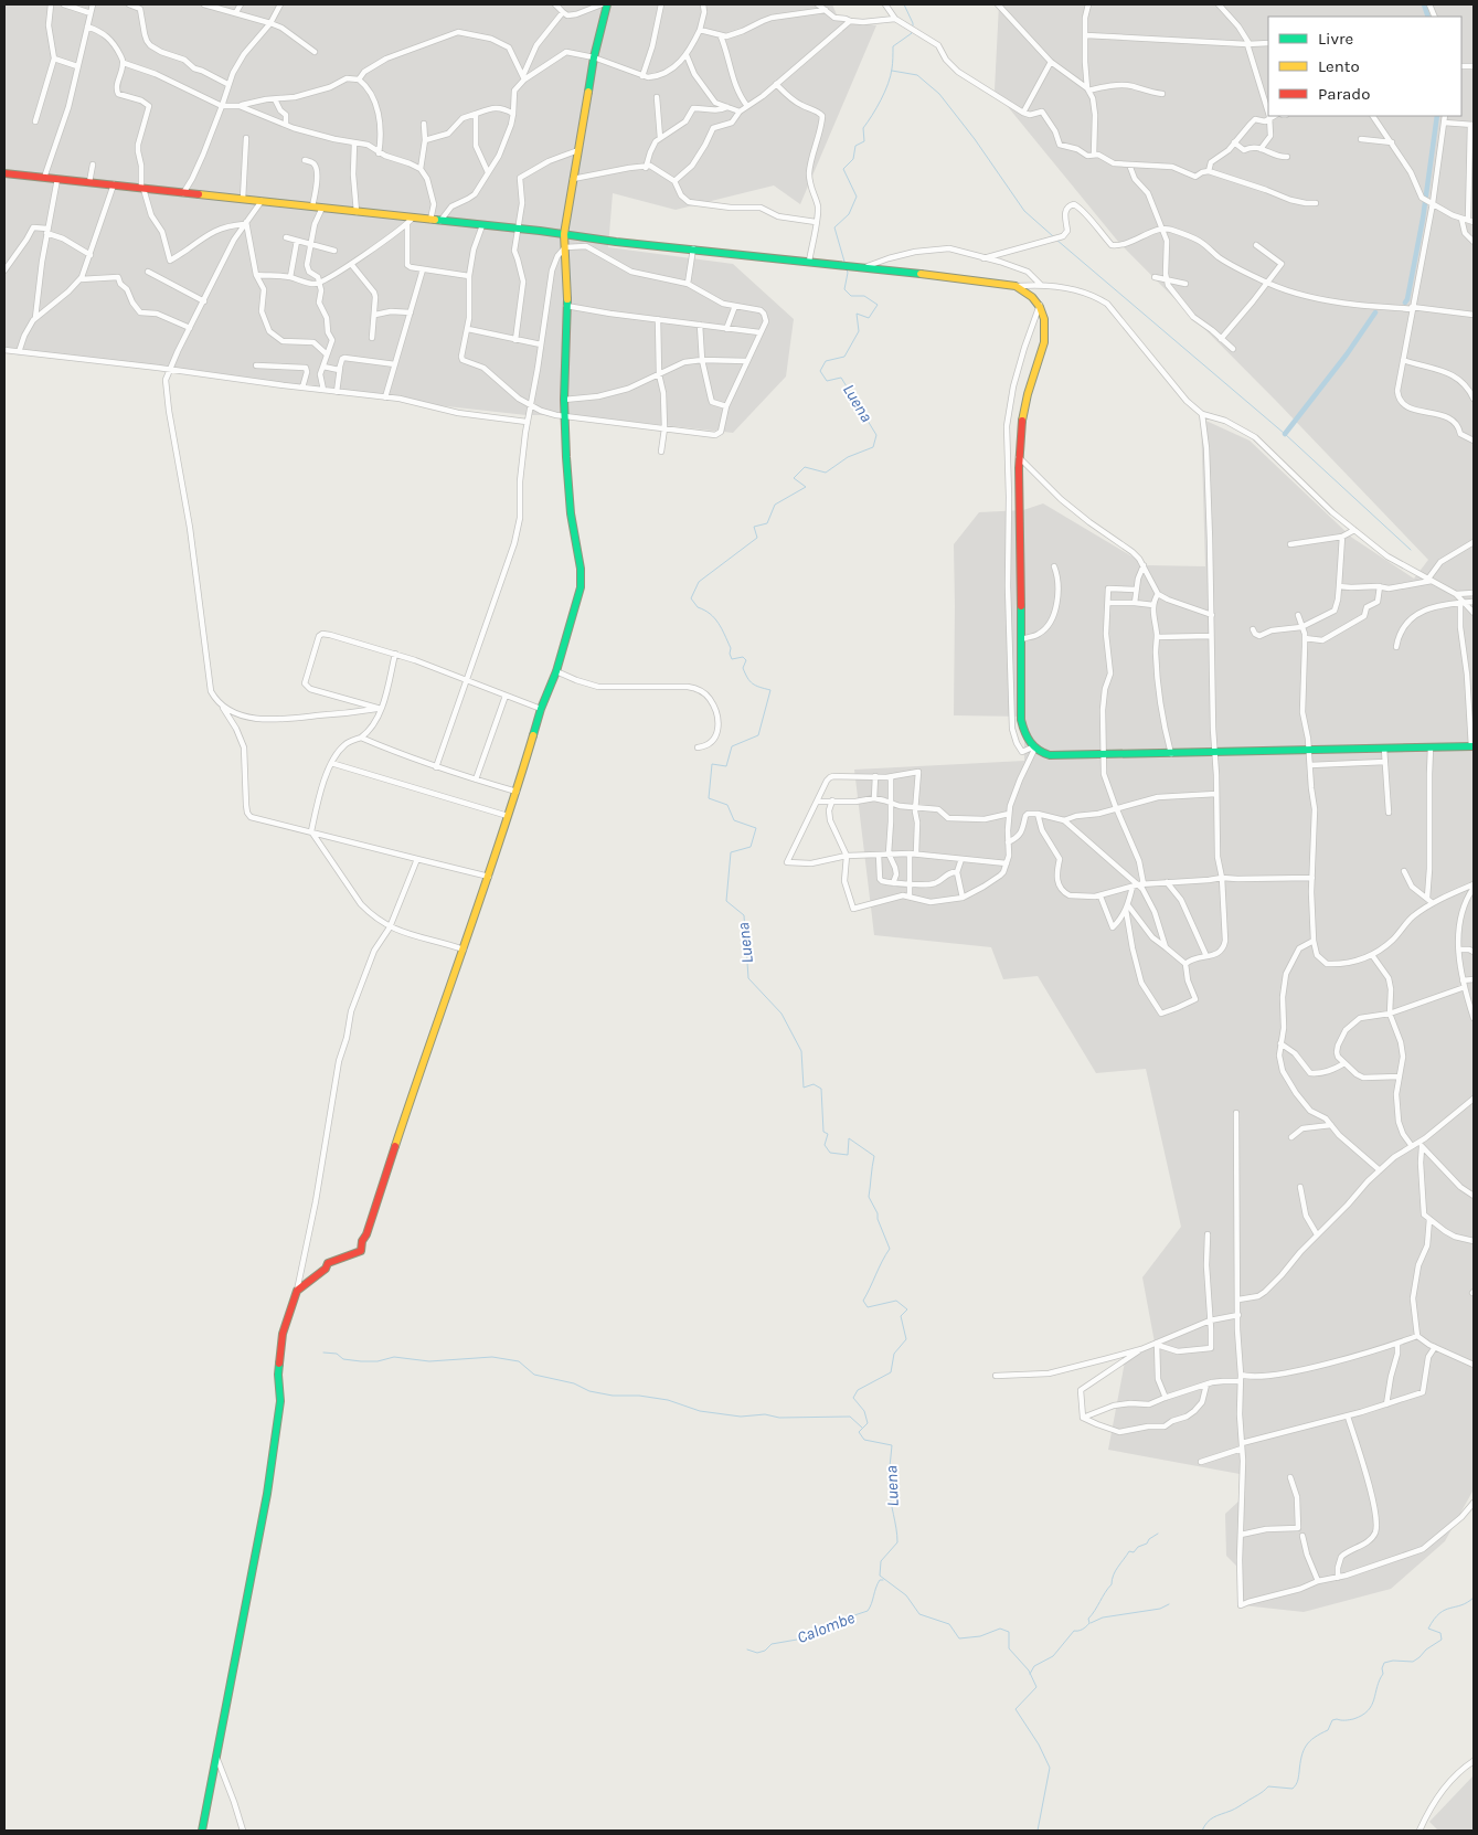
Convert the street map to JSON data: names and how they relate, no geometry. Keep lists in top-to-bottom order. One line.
{"water":["Luena","Calombe"],"legend":["Livre","Lento","Parado"]}
